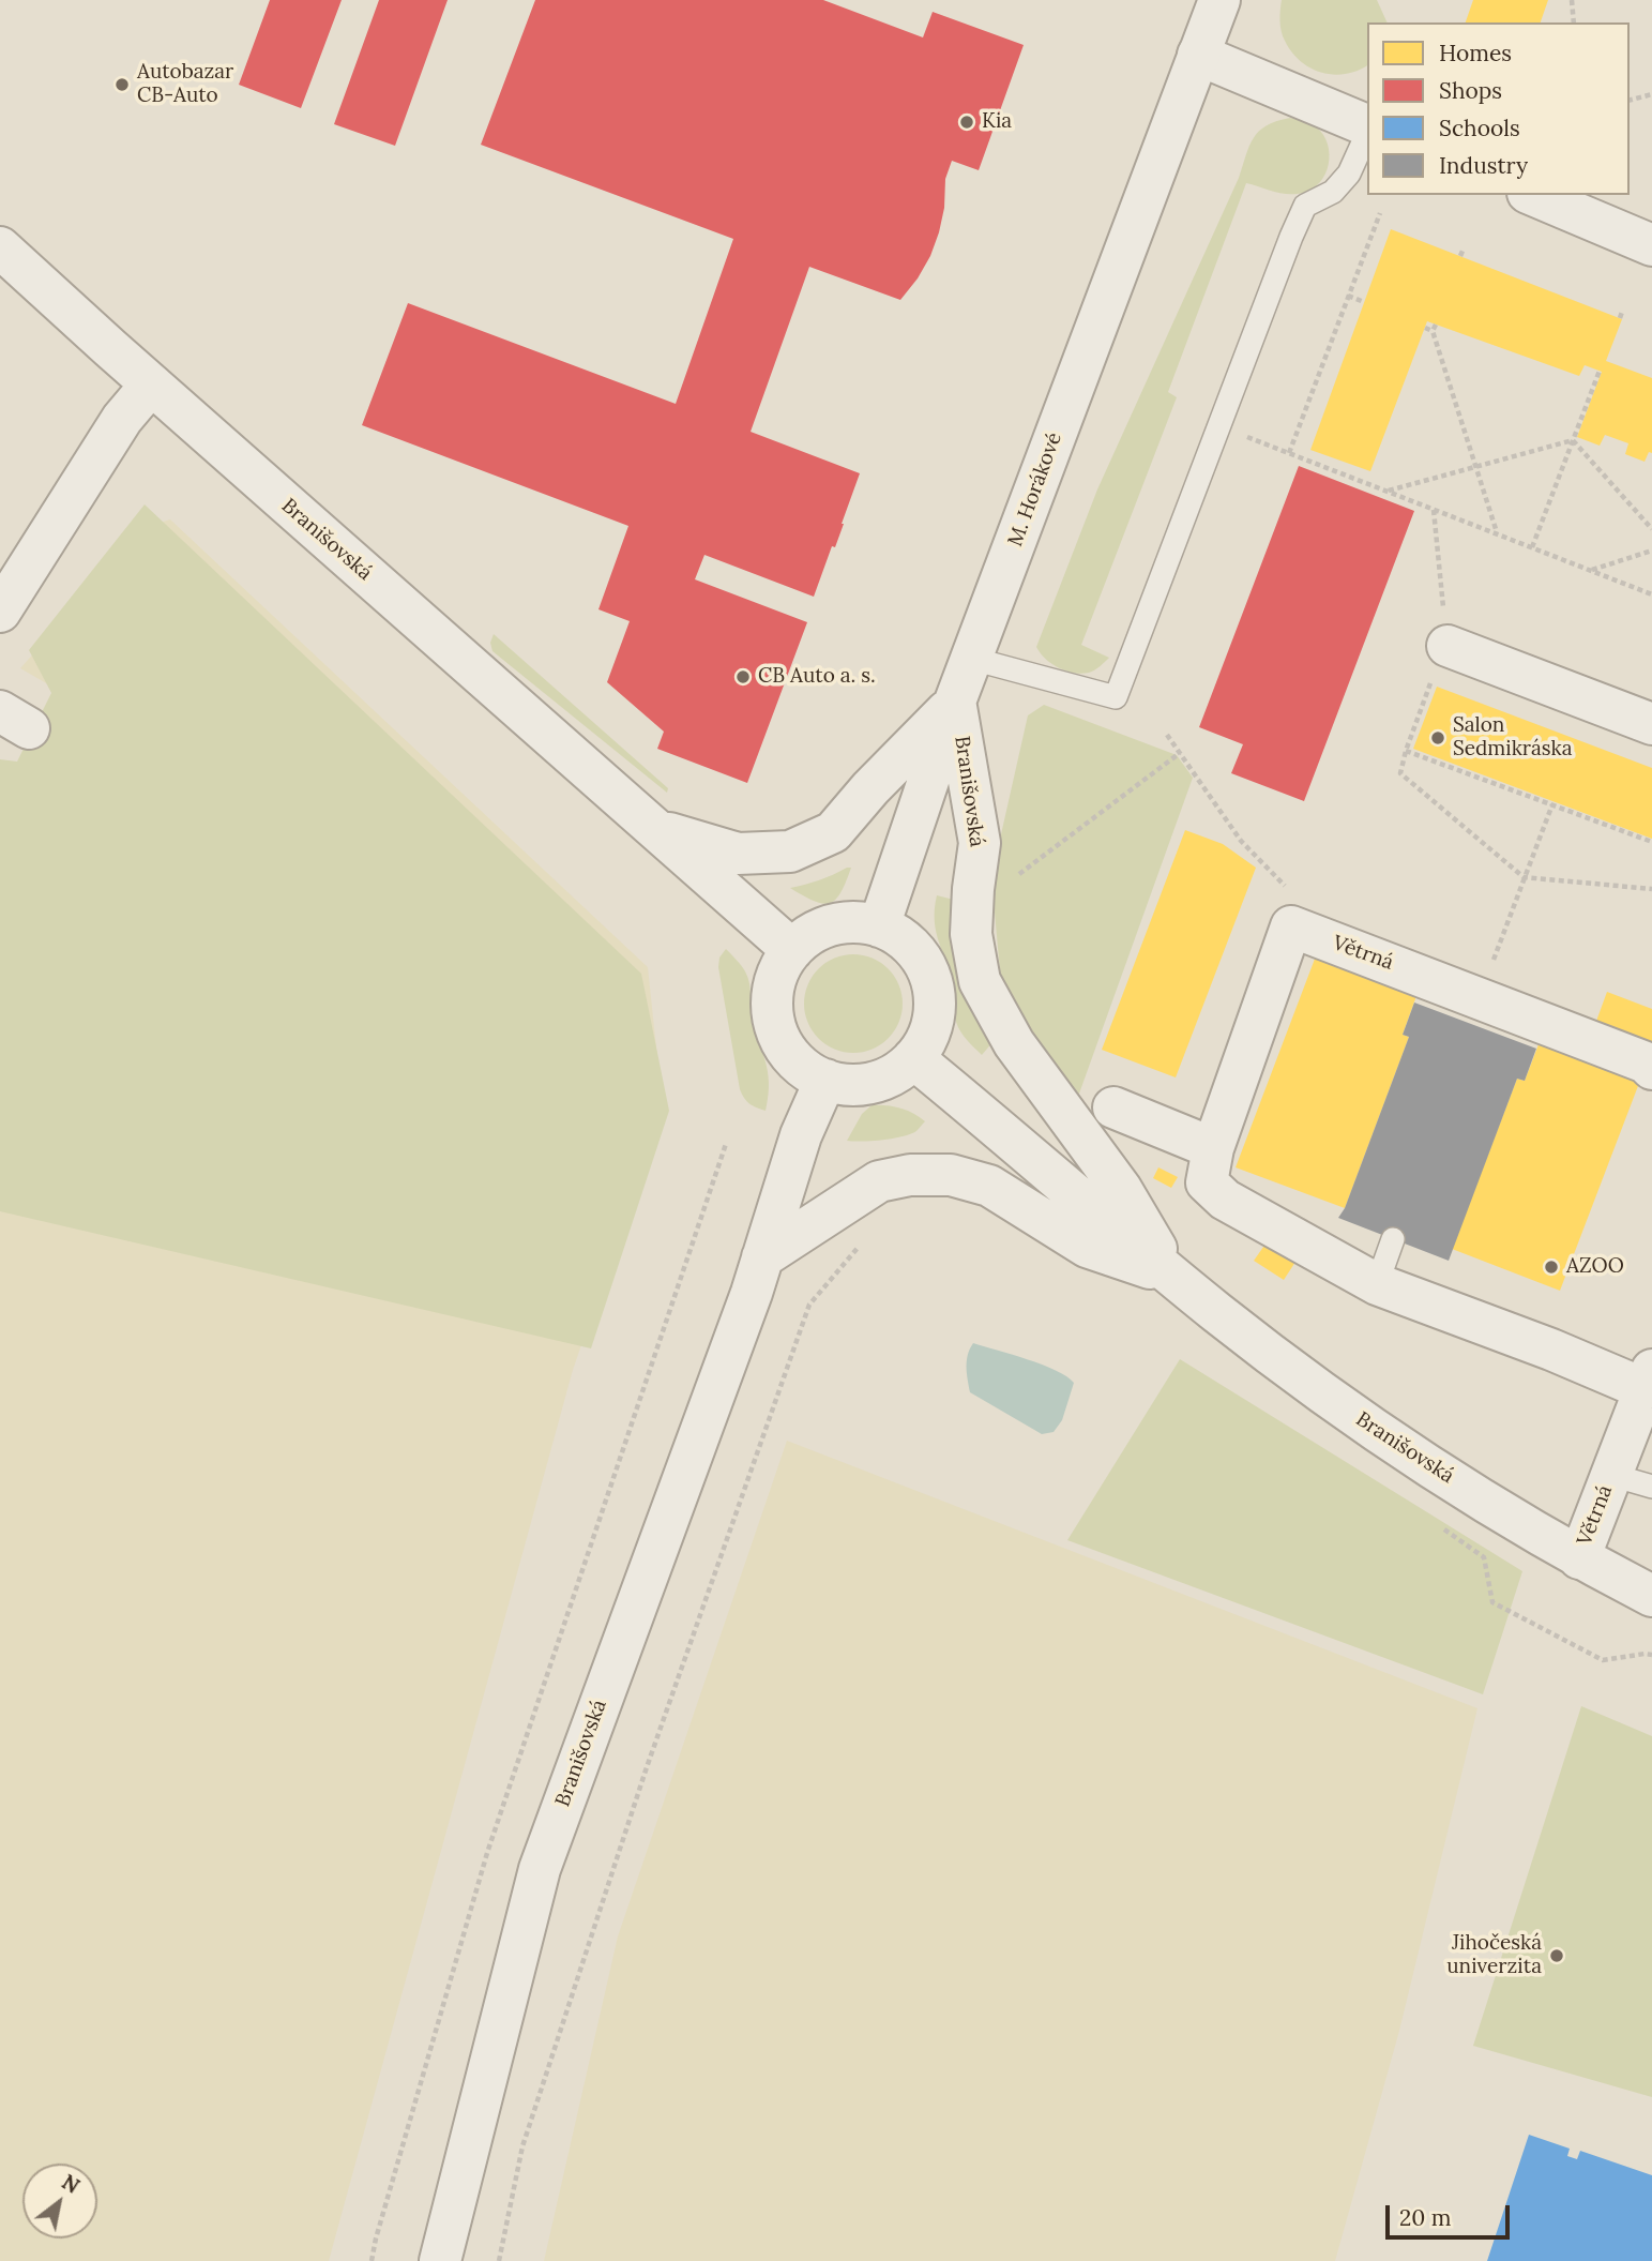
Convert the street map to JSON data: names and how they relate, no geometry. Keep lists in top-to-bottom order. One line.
{"streets":{"street":["M. Horákové","Branišovská","Větrná"]},"crossings":[["M. Horákové","Branišovská"],["Branišovská","Větrná"]],"places":["Autobazar CB-Auto","Kia","CB Auto a. s.","Salon Sedmikráska","AZOO","Jihočeská univerzita"],"legend":["Homes","Shops","Schools","Industry"],"scale_bar":"20 m","north":"top right"}
